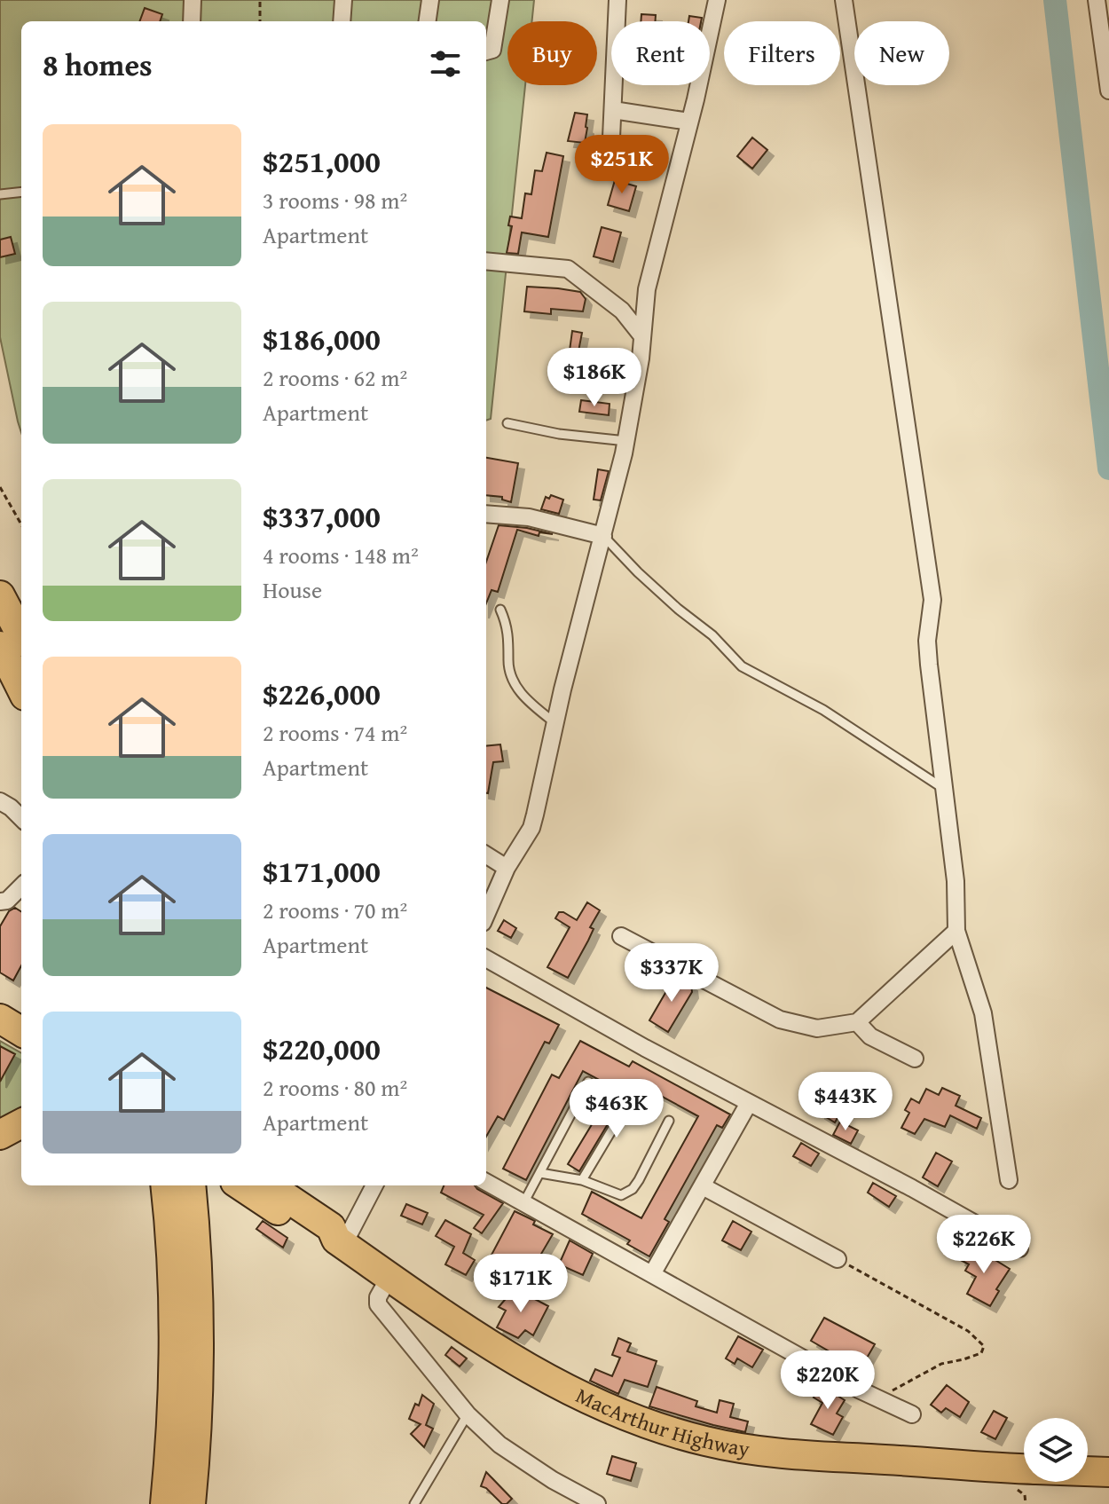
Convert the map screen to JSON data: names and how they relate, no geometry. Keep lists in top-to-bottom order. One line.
{"streets":{"highway":["MacArthur Highway"]},"page":{"chip":["Buy","Rent","Filters","New"],"heading":"8 homes","list":[{"name":"$251,000","note":"3 rooms · 98 m² · Apartment"},{"name":"$186,000","note":"2 rooms · 62 m² · Apartment"},{"name":"$337,000","note":"4 rooms · 148 m² · House"},{"name":"$226,000","note":"2 rooms · 74 m² · Apartment"},{"name":"$171,000","note":"2 rooms · 70 m² · Apartment"},{"name":"$220,000","note":"2 rooms · 80 m² · Apartment"}],"price":["$251K","$186K","$337K","$443K","$463K","$226K","$171K","$220K"]}}
